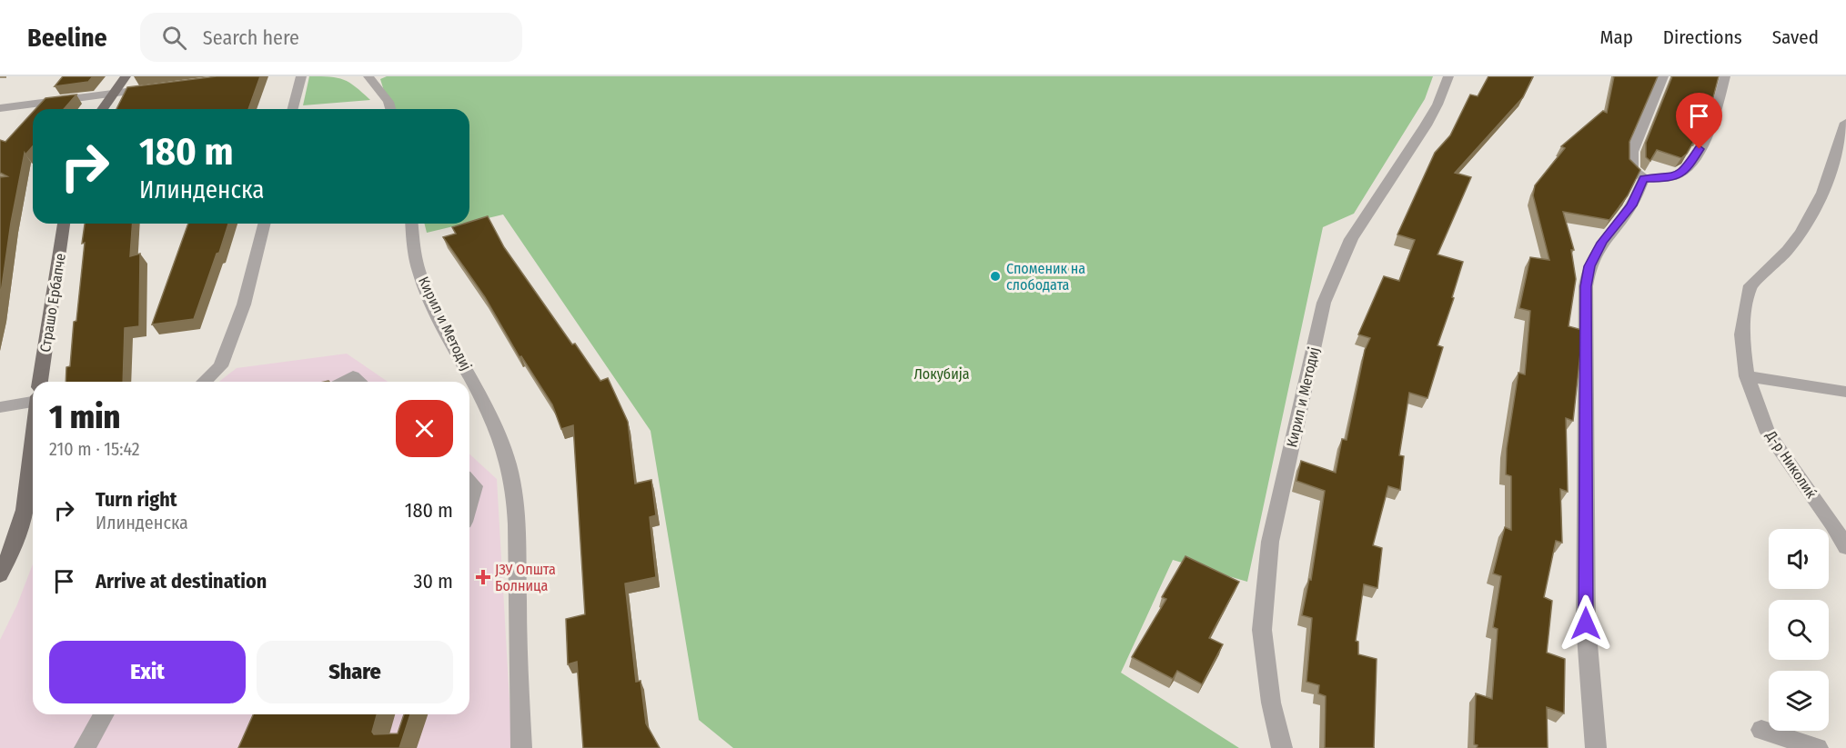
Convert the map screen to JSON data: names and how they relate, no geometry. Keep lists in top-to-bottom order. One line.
{"streets":{"main road":["Страшо Ербапче"],"street":["Кирил и Методиј","Д-р Николиќ"]},"parks":["Локубија"],"places":{"other":["Споменик на слободата"],"health":["ЈЗУ Општа Болница"]},"page":{"header":"Beeline","search":"Search here","nav":["Map","Directions","Saved"],"turn":["180 m","Илинденска"],"heading":["1 min","210 m · 15:42"],"list":[{"name":"Turn right","note":"Илинденска","value":"180 m"},{"name":"Arrive at destination","value":"30 m"}],"buttons":["Exit","Share"]}}
